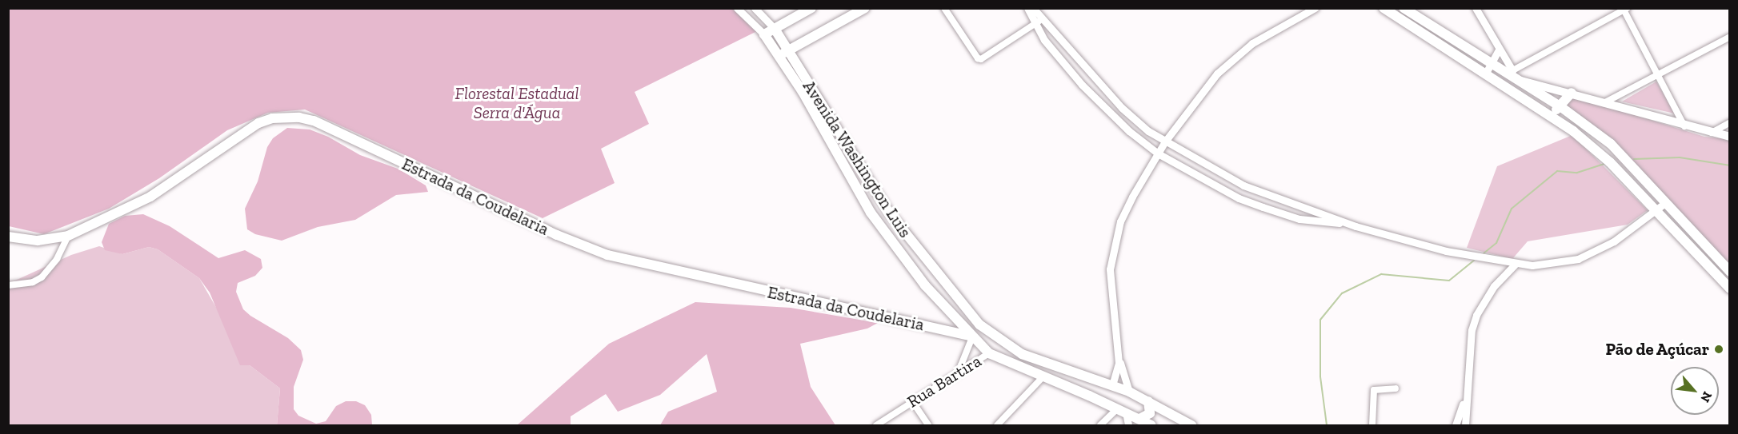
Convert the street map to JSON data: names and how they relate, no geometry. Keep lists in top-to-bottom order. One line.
{"streets":{"main road":["Avenida Washington Luis","Estrada da Coudelaria"],"street":["Rua Bartira"]},"crossings":[["Avenida Washington Luis","Estrada da Coudelaria"]],"parks":["Florestal Estadual Serra d'Água"],"places":["Pão de Açúcar"],"north":"bottom right"}
